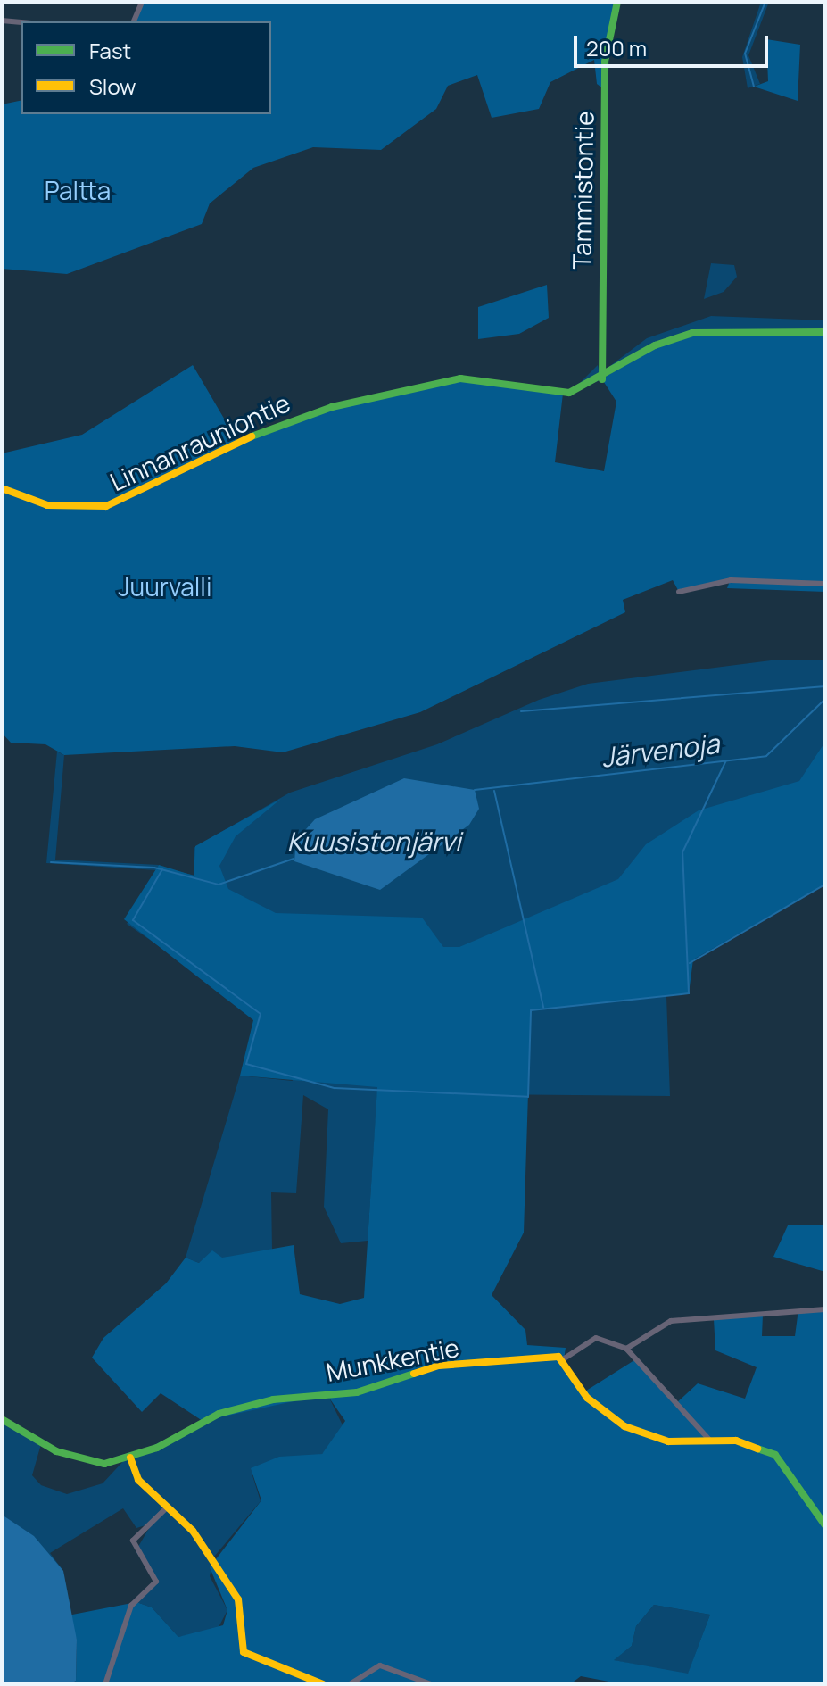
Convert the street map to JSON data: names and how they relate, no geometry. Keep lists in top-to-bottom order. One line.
{"streets":{"street":["Tammistontie","Linnanrauniontie","Munkkentie"]},"crossings":[["Tammistontie","Linnanrauniontie"]],"water":["Järvenoja","Kuusistonjärvi"],"parks":["Paltta","Juurvalli"],"legend":["Fast","Slow"],"scale_bar":"200 m"}
